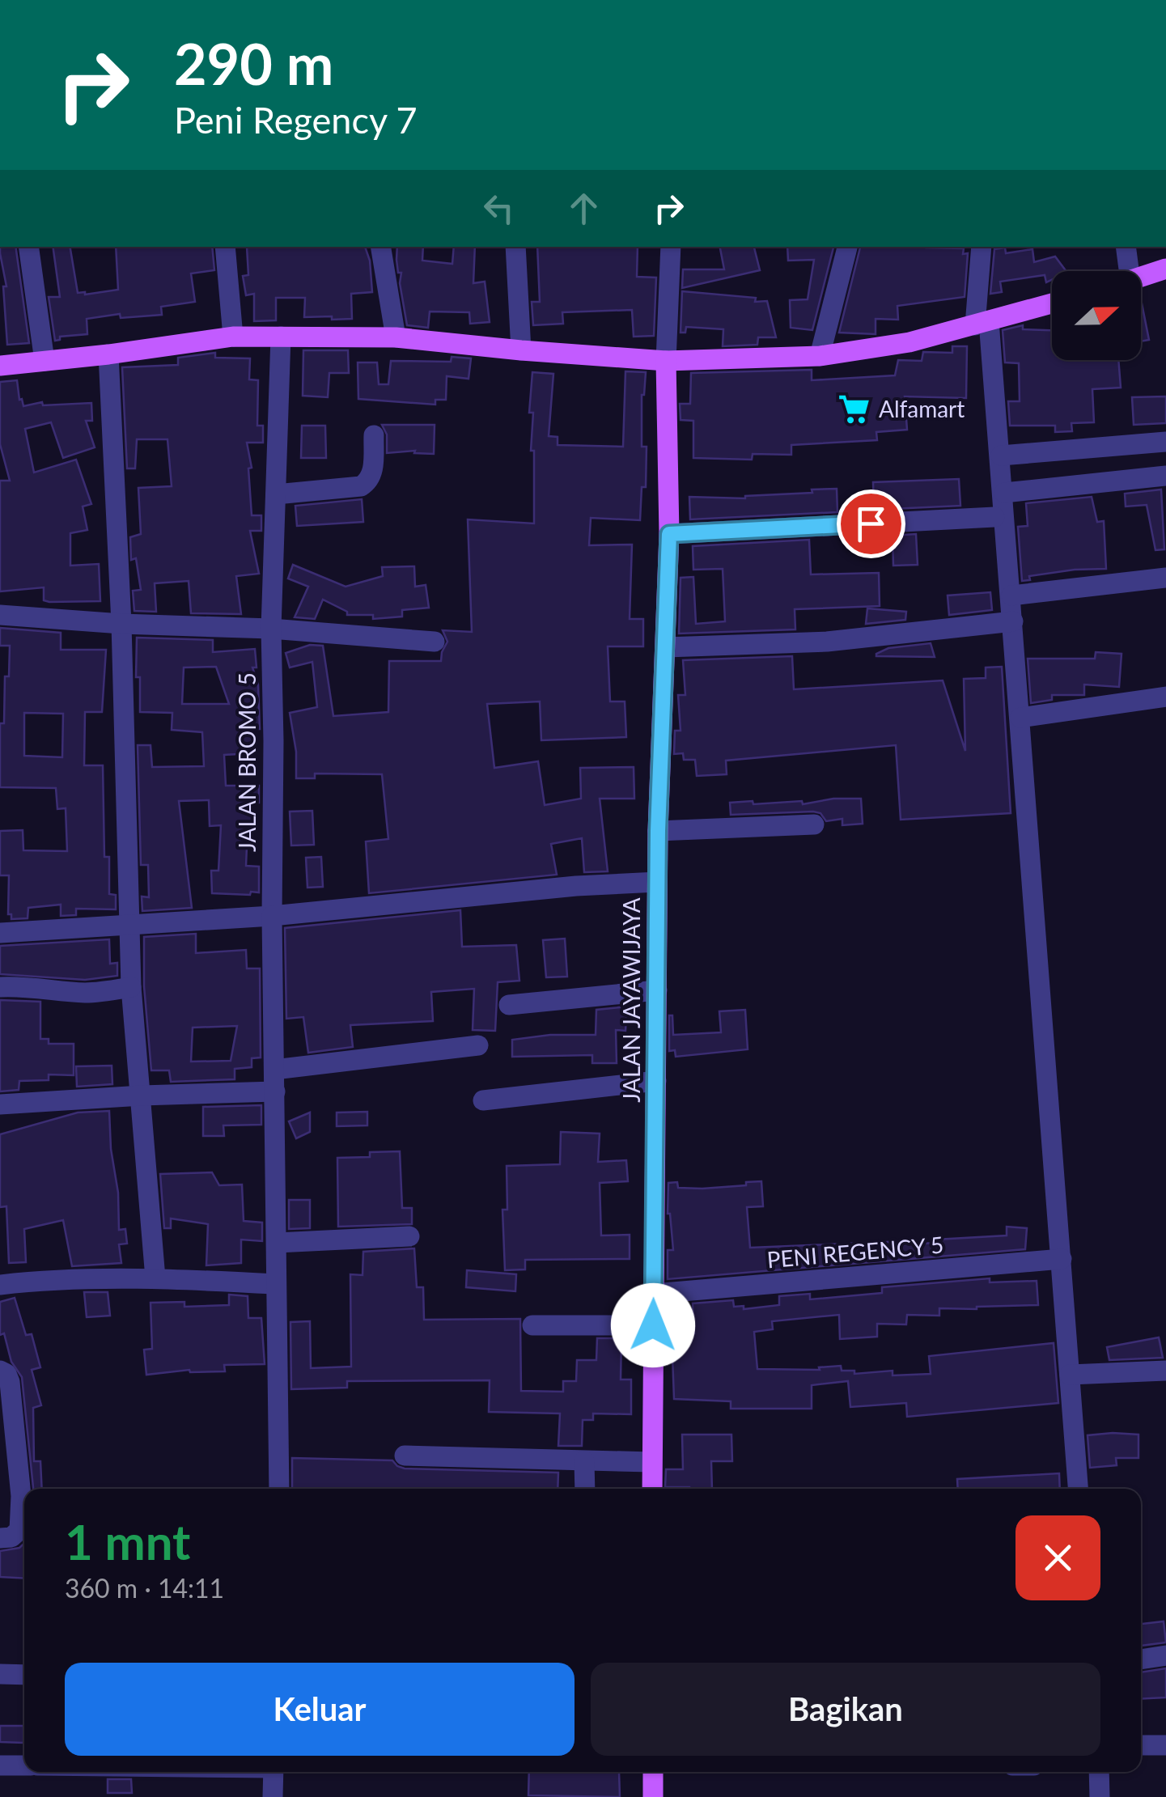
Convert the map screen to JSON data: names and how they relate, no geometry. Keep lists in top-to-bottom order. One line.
{"streets":{"main road":["JALAN JAYAWIJAYA"],"street":["JALAN BROMO 5","PENI REGENCY 5"]},"crossings":[["JALAN JAYAWIJAYA","PENI REGENCY 5"]],"places":{"supermarket":["Alfamart"]},"north":"right","page":{"turn":["290 m","Peni Regency 7"],"heading":["1 mnt","360 m · 14:11"],"buttons":["Keluar","Bagikan"]}}
